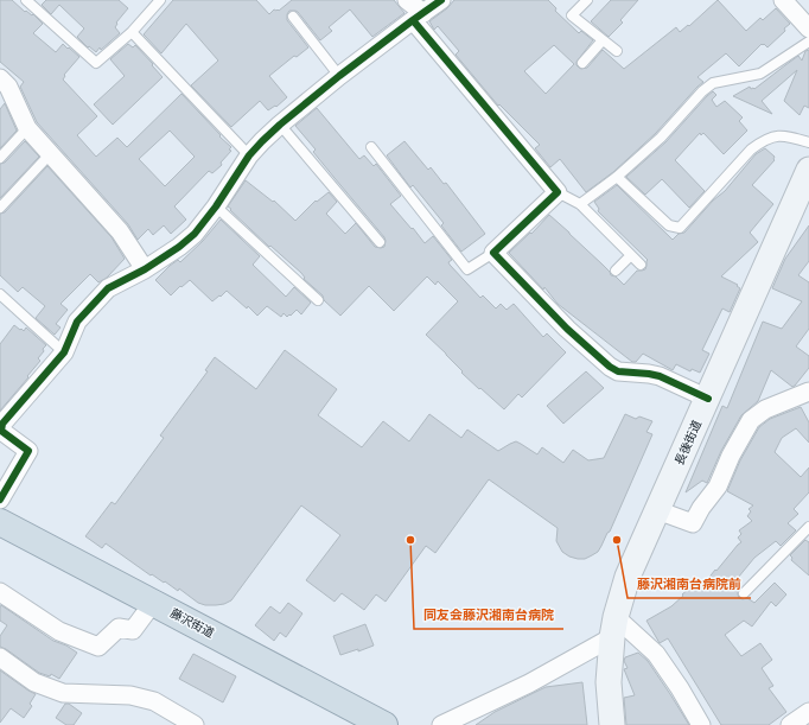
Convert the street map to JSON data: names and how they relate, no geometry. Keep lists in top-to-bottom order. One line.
{"streets":{"highway":["藤沢街道"],"street":["長後街道"]},"places":["同友会藤沢湘南台病院","藤沢湘南台病院前"]}
